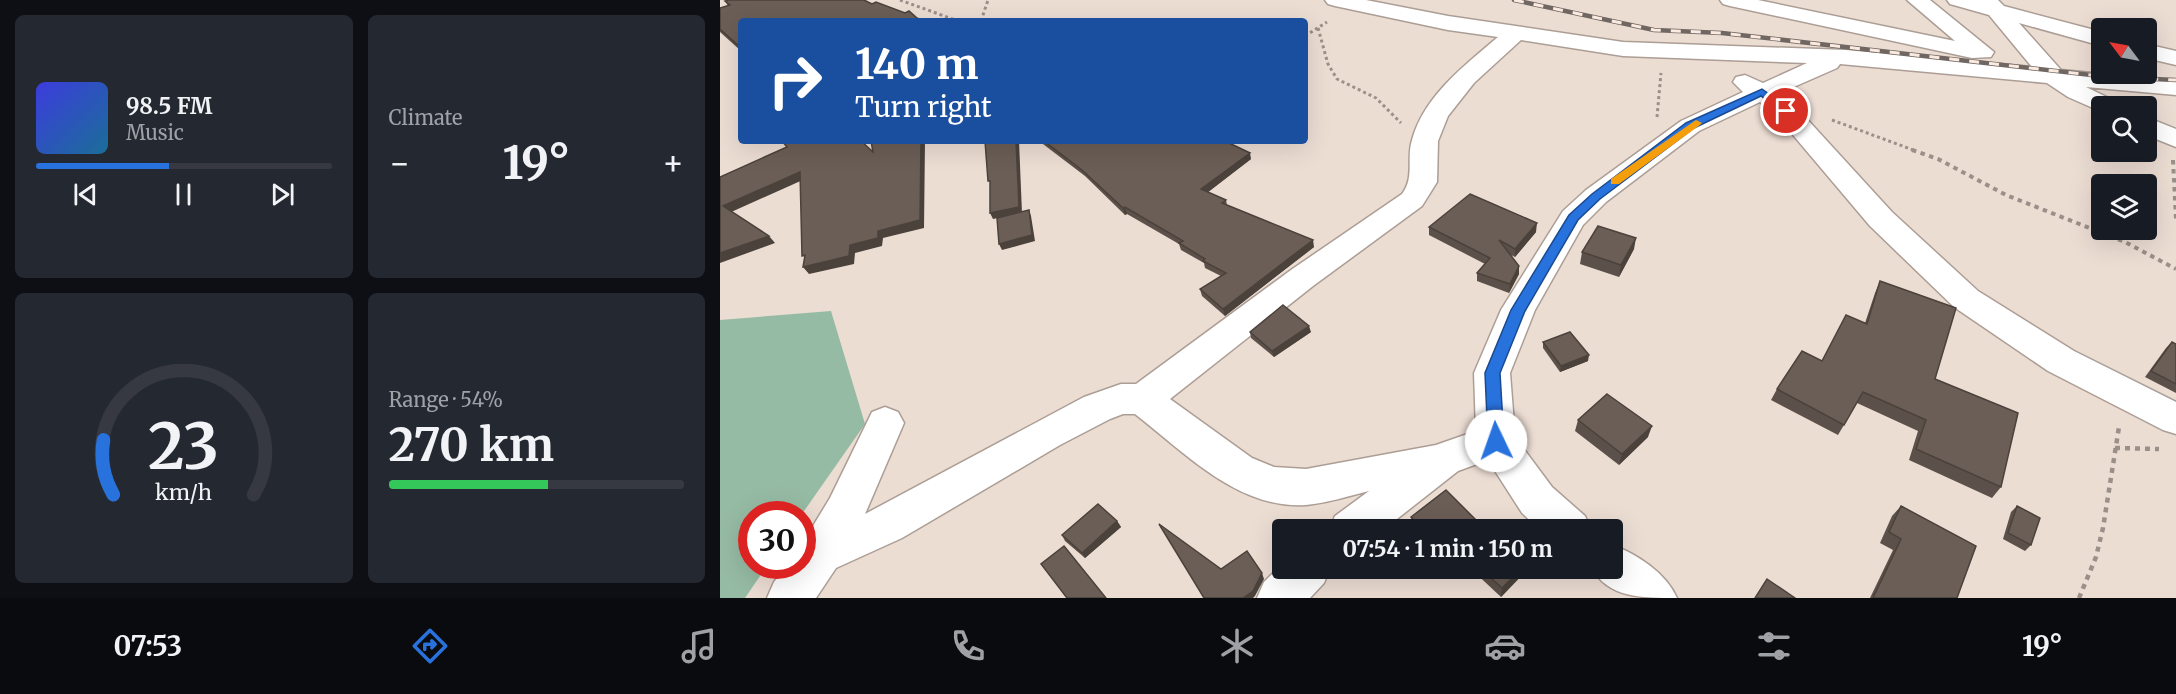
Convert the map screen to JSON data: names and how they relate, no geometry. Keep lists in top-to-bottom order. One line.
{"north":"top left","page":{"tile":["Climate",["Range · 54%","270 km"]],"turn":["140 m","Turn right"],"song":["98.5 FM","Music"],"heat":["−","19°","+"],"limit":"30","trip":"07:54 · 1 min · 150 m","tabs":["07:53","19°"],"gauge":["23","km/h"]}}
